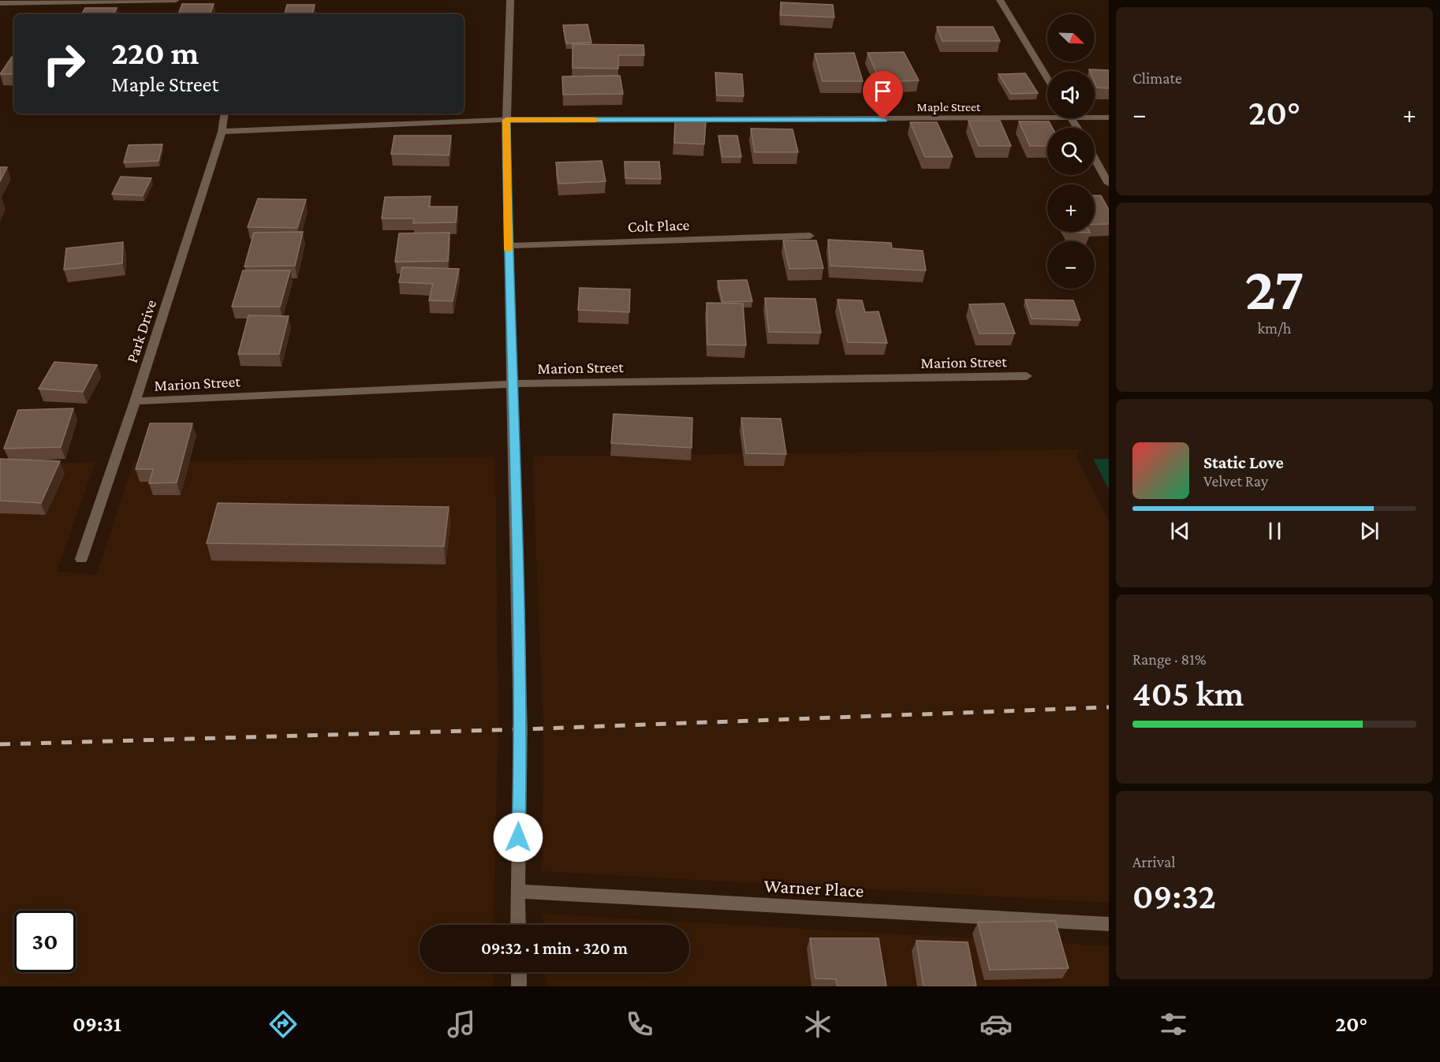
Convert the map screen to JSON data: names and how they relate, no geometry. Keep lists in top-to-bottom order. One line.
{"streets":{"street":["Maple Street","Colt Place","Park Drive","Marion Street","Warner Place"]},"crossings":[["Maple Street","Park Drive"],["Park Drive","Marion Street"]],"north":"bottom right","page":{"tile":["Climate",["27","km/h"],["Range · 81%","405 km"],["Arrival","09:32"]],"map_buttons":["+","−"],"turn":["220 m","Maple Street"],"heat":["−","20°","+"],"song":["Static Love","Velvet Ray"],"limit":"30","trip":"09:32 · 1 min · 320 m","tabs":["09:31","20°"]}}
